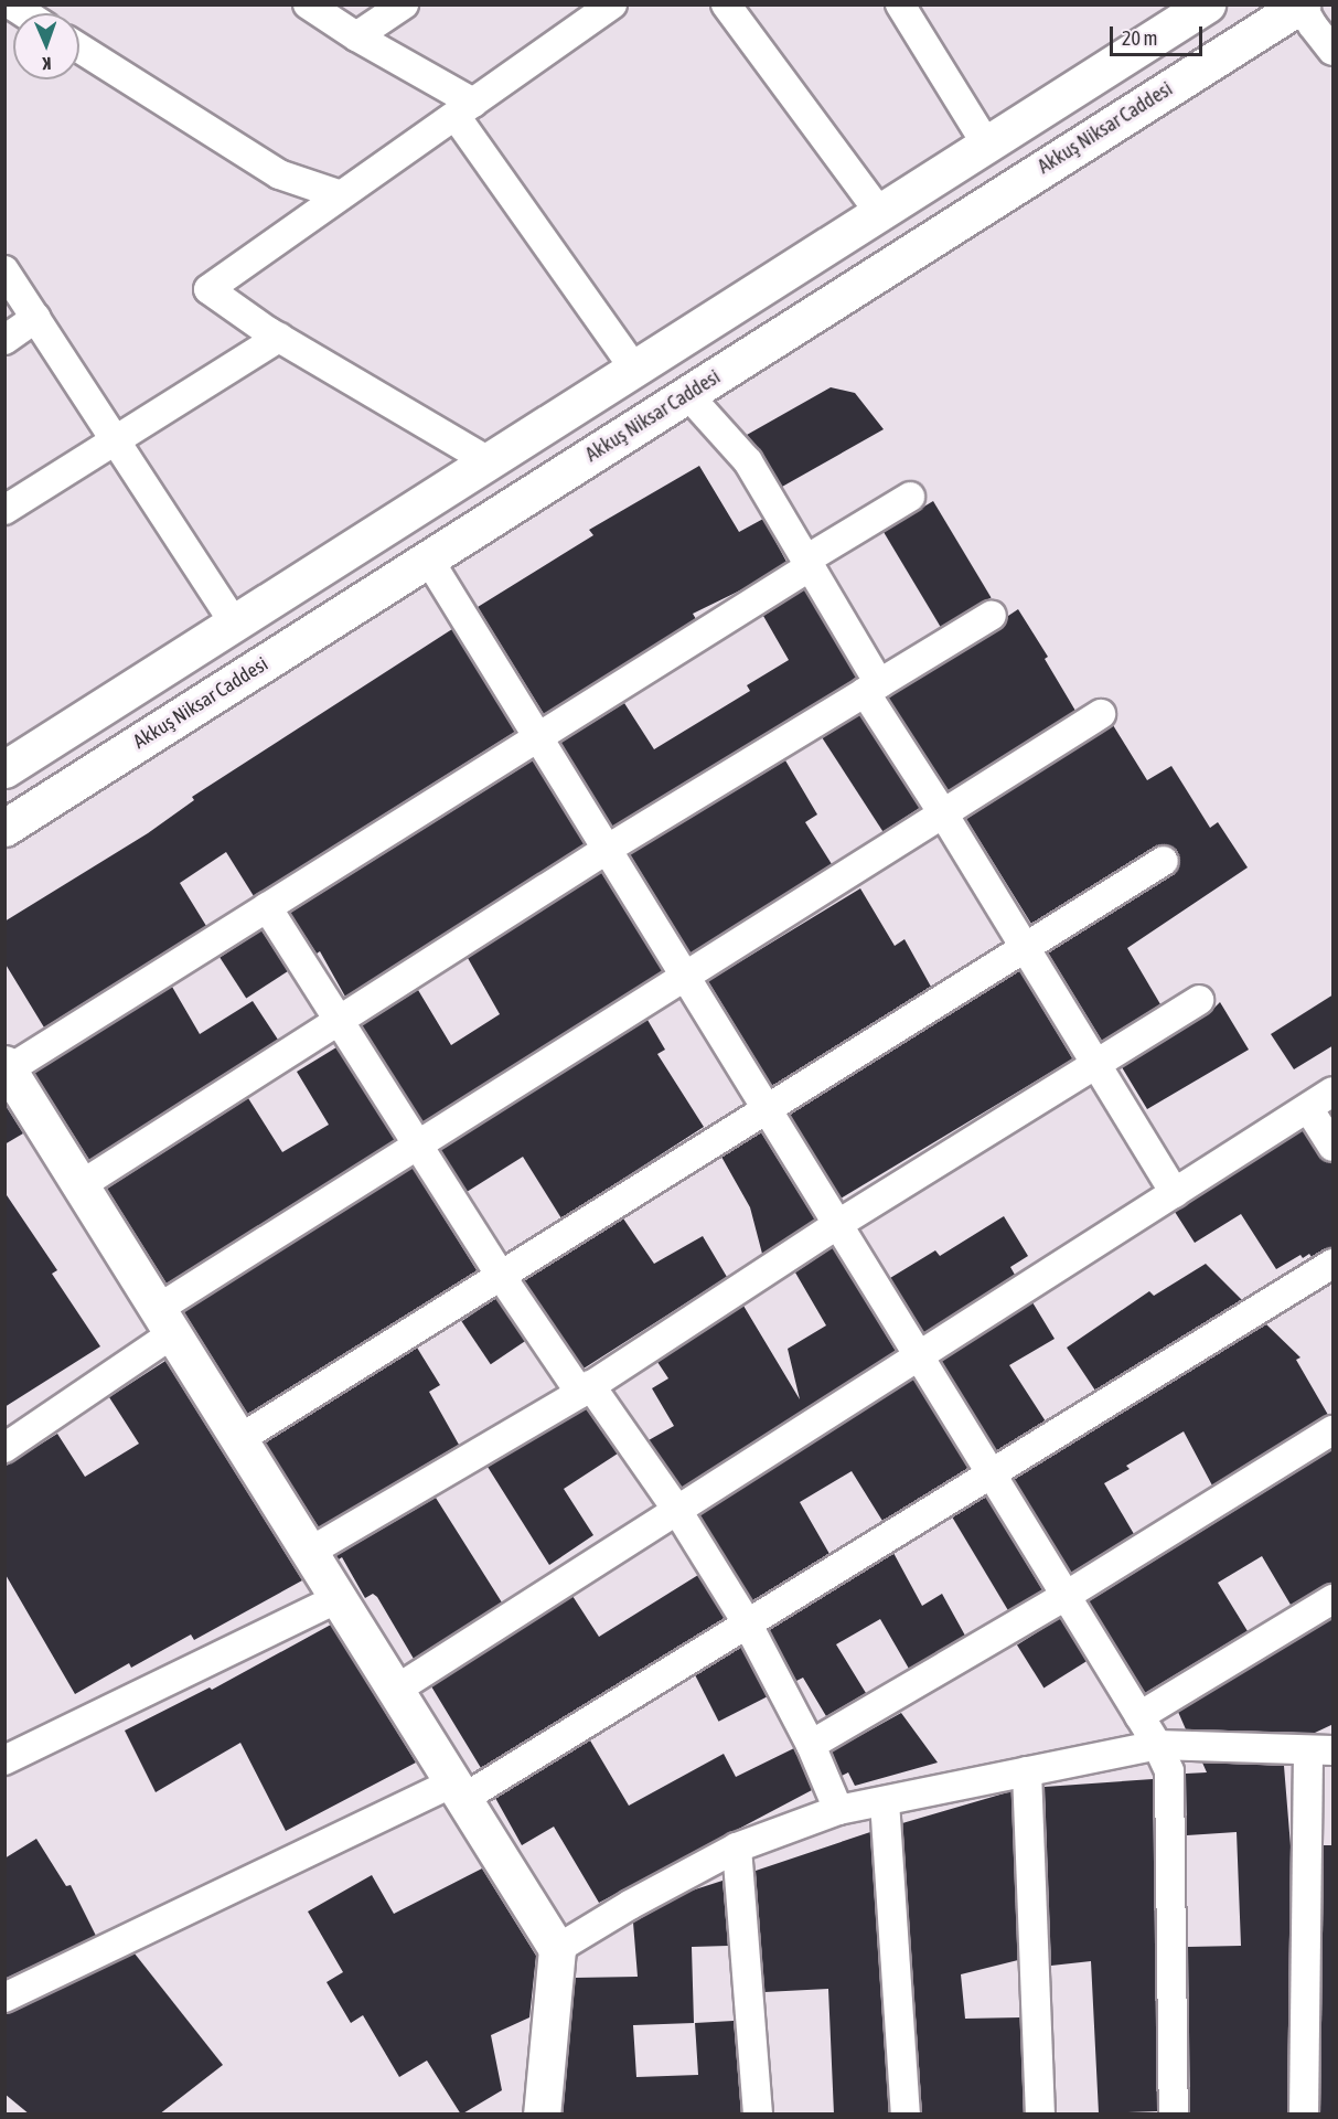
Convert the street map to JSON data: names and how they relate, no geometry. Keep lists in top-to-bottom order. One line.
{"streets":{"main road":["Akkuş Niksar Caddesi"]},"scale_bar":"20 m","north":"bottom"}
